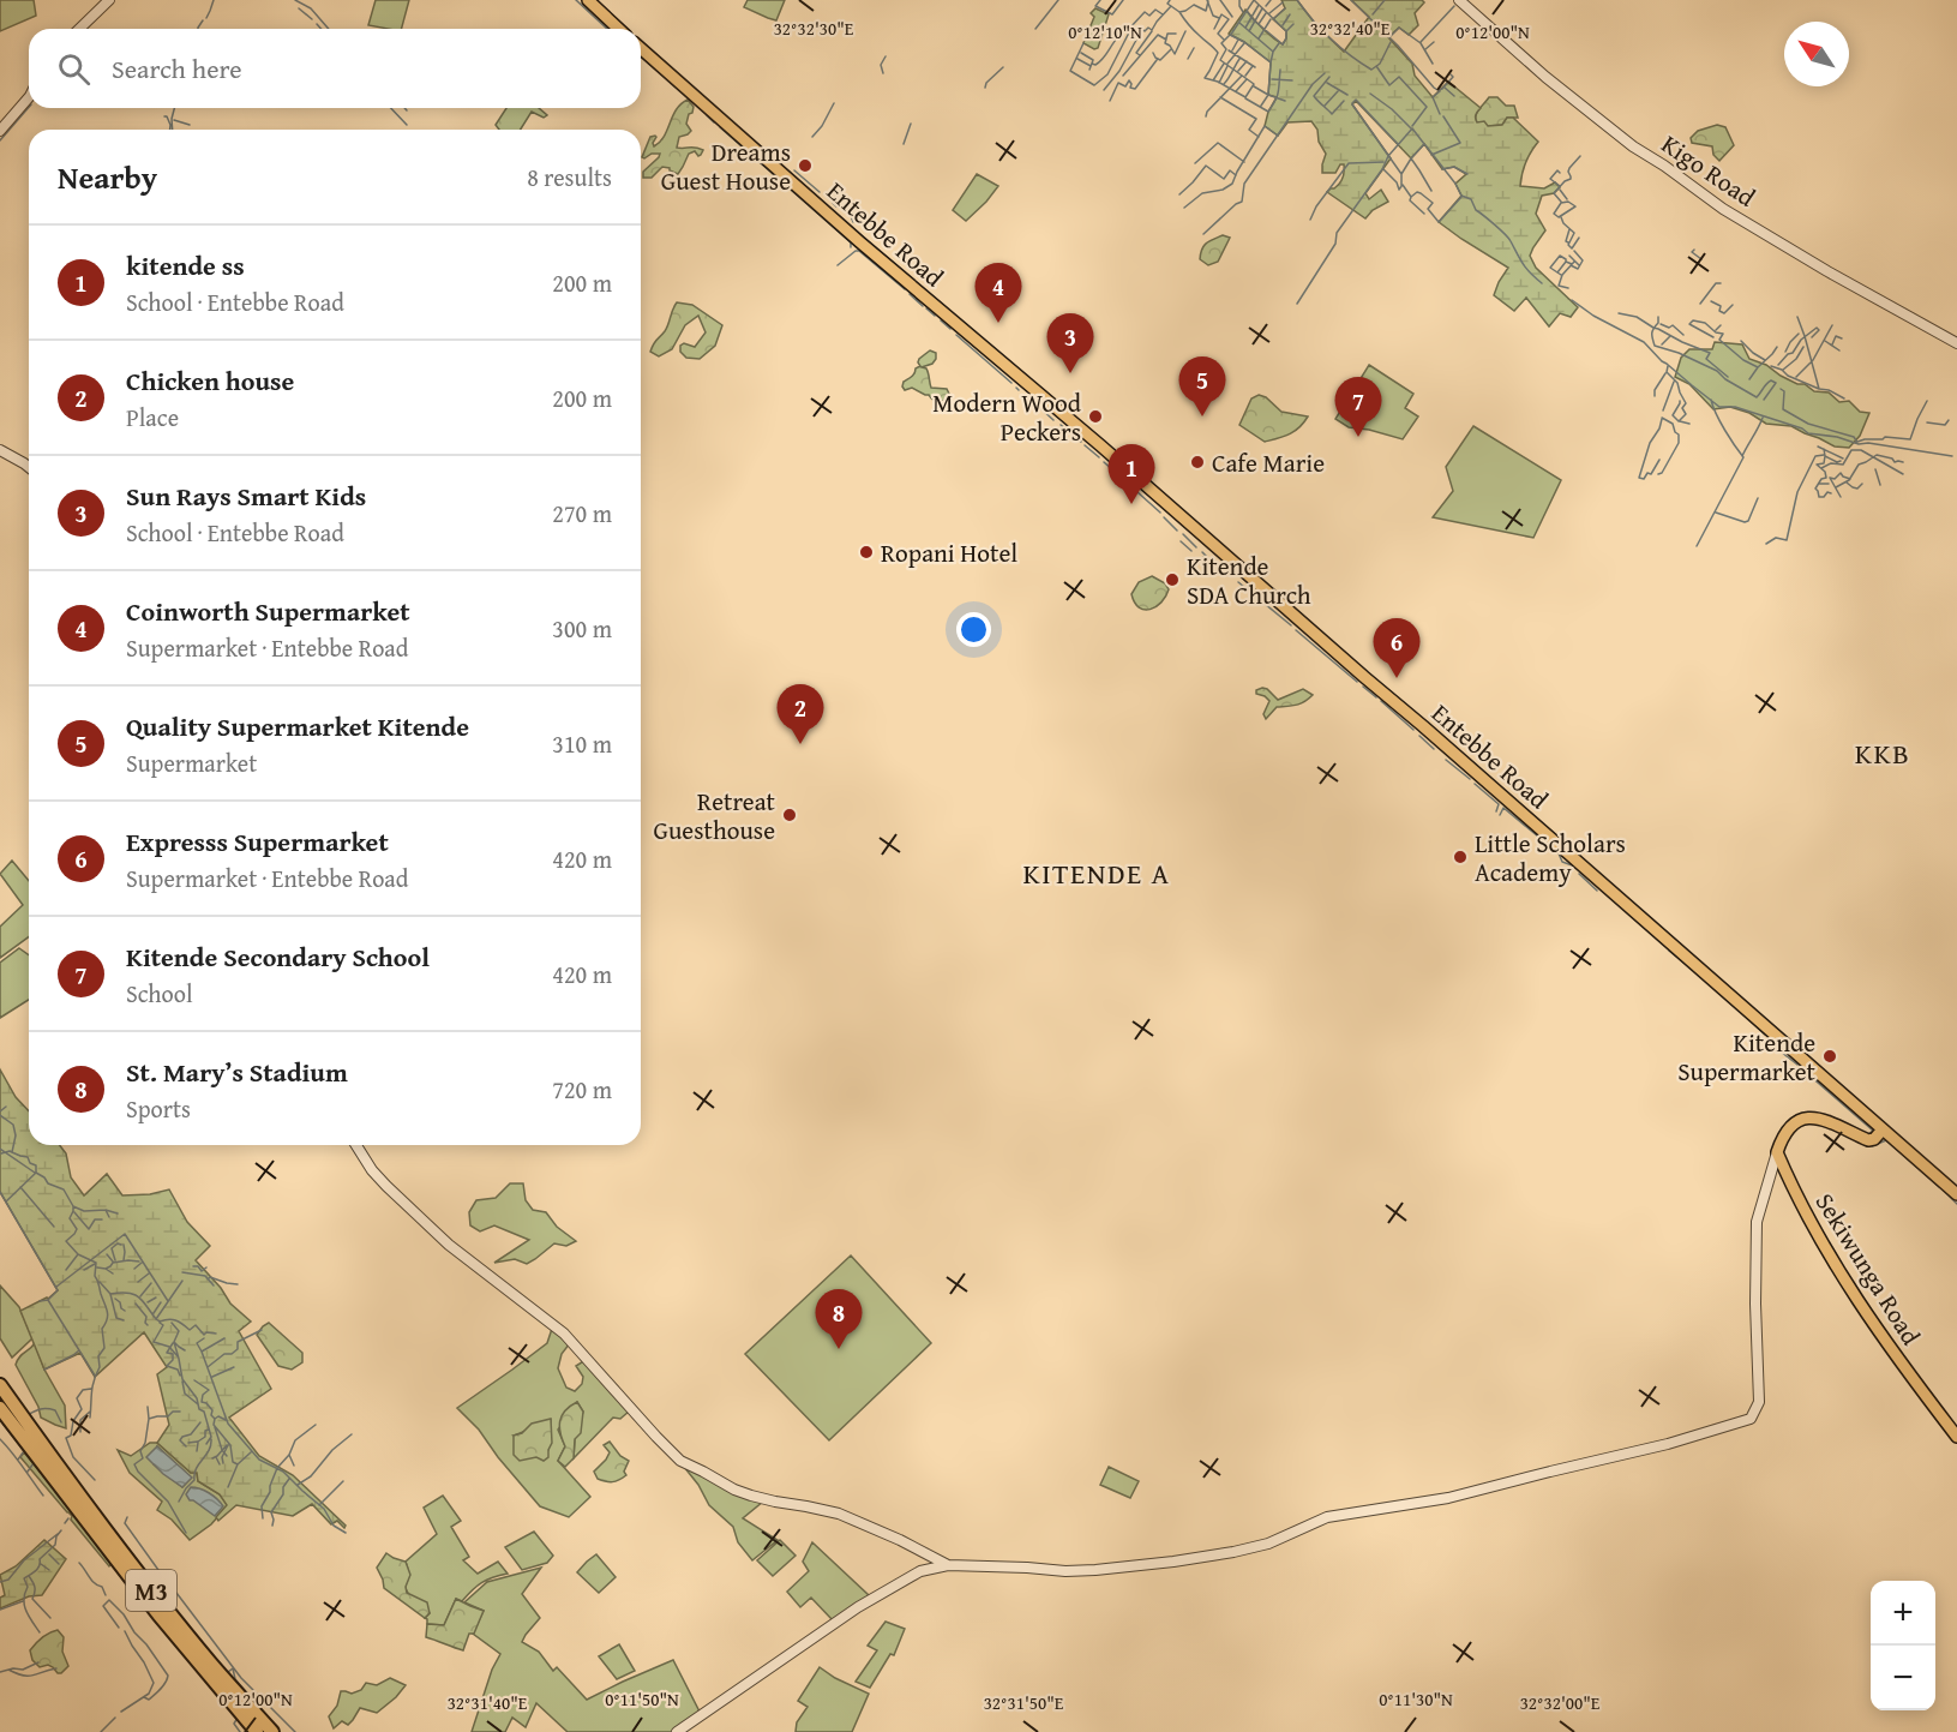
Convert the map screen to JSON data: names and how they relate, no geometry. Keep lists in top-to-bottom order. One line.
{"streets":{"highway":["M3"],"main road":["Entebbe Road","Sekiwunga Road"],"street":["Kigo Road"]},"districts":["KKB","KITENDE A"],"places":["Dreams Guest House","Modern Wood Peckers","Cafe Marie","Ropani Hotel","Kitende SDA Church","Retreat Guesthouse","Little Scholars Academy","Kitende Supermarket"],"north":"top left","page":{"search":"Search here","heading":["Nearby","8 results"],"list":[{"mark":"1","name":"kitende ss","note":"School · Entebbe Road","value":"200 m"},{"mark":"2","name":"Chicken house","note":"Place","value":"200 m"},{"mark":"3","name":"Sun Rays Smart Kids","note":"School · Entebbe Road","value":"270 m"},{"mark":"4","name":"Coinworth Supermarket","note":"Supermarket · Entebbe Road","value":"300 m"},{"mark":"5","name":"Quality Supermarket Kitende","note":"Supermarket","value":"310 m"},{"mark":"6","name":"Expresss Supermarket","note":"Supermarket · Entebbe Road","value":"420 m"},{"mark":"7","name":"Kitende Secondary School","note":"School","value":"420 m"},{"mark":"8","name":"St. Mary’s Stadium","note":"Sports","value":"720 m"}],"pins":["4","3","5","7","1","6","2","8"],"map_buttons":["+","−"]},"coordinates":["32°32'30\"E","32°32'40\"E","0°12'10\"N","0°12'00\"N","0°11'50\"N","0°11'30\"N","32°31'40\"E","32°31'50\"E","32°32'00\"E"]}
